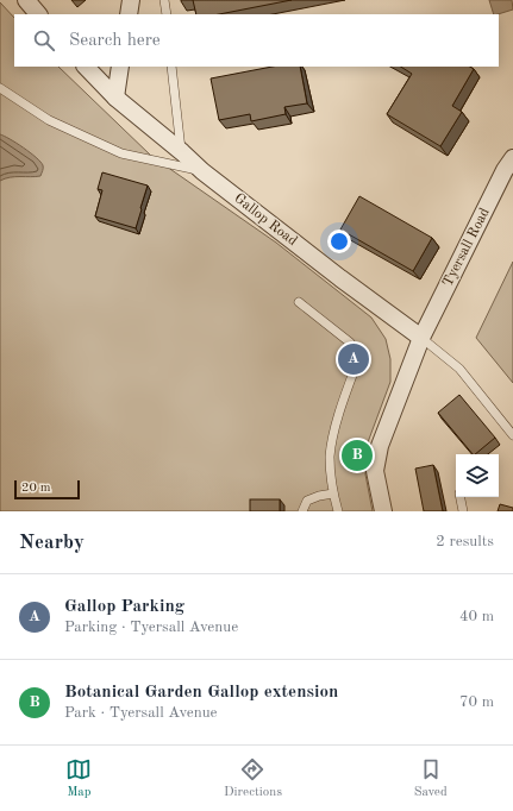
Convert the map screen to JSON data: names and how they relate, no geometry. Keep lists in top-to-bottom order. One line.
{"streets":{"street":["Gallop Road","Tyersall Road"]},"crossings":[["Gallop Road","Tyersall Road"]],"scale_bar":"20 m","page":{"search":"Search here","pins":["A","B"],"scale":"20 m","heading":["Nearby","2 results"],"list":[{"mark":"A","name":"Gallop Parking","note":"Parking · Tyersall Avenue","value":"40 m"},{"mark":"B","name":"Botanical Garden Gallop extension","note":"Park · Tyersall Avenue","value":"70 m"}],"nav":["Map","Directions","Saved"]}}
